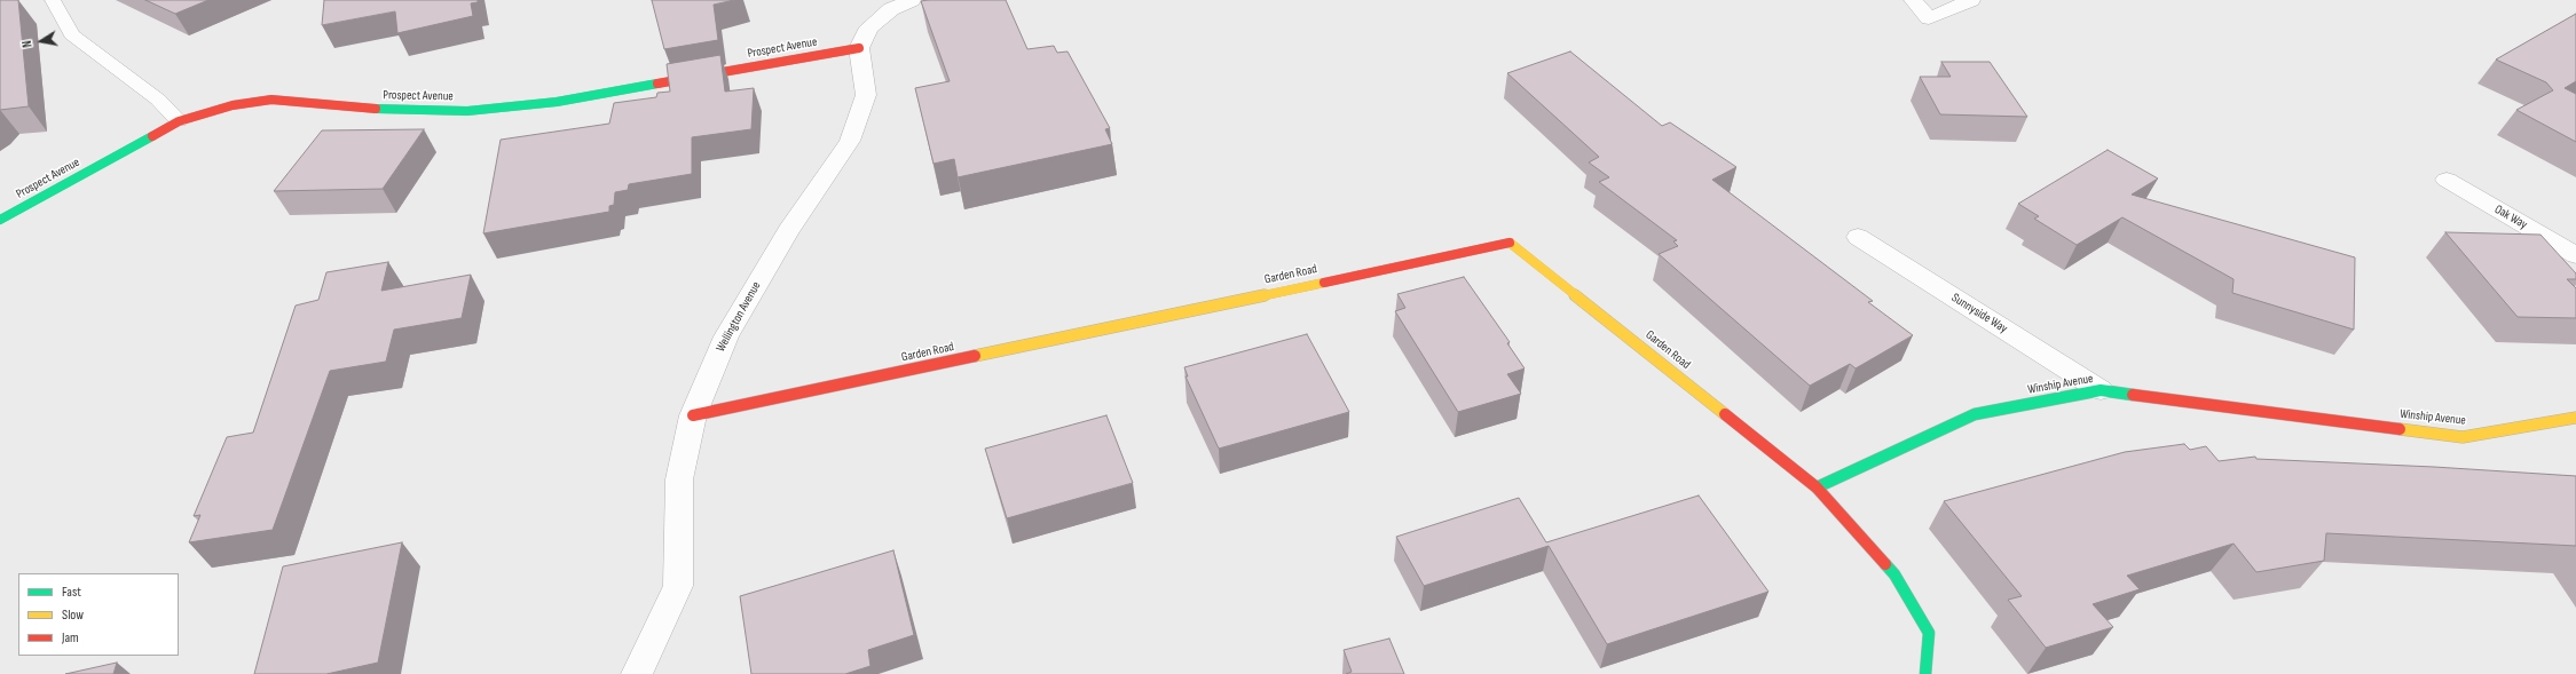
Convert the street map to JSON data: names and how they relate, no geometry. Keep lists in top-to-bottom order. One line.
{"streets":{"street":["Prospect Avenue","Oak Way","Garden Road","Sunnyside Way","Wellington Avenue","Winship Avenue"]},"crossings":[["Prospect Avenue","Wellington Avenue"],["Garden Road","Wellington Avenue"],["Garden Road","Winship Avenue"],["Sunnyside Way","Winship Avenue"]],"legend":["Fast","Slow","Jam"],"north":"left"}
